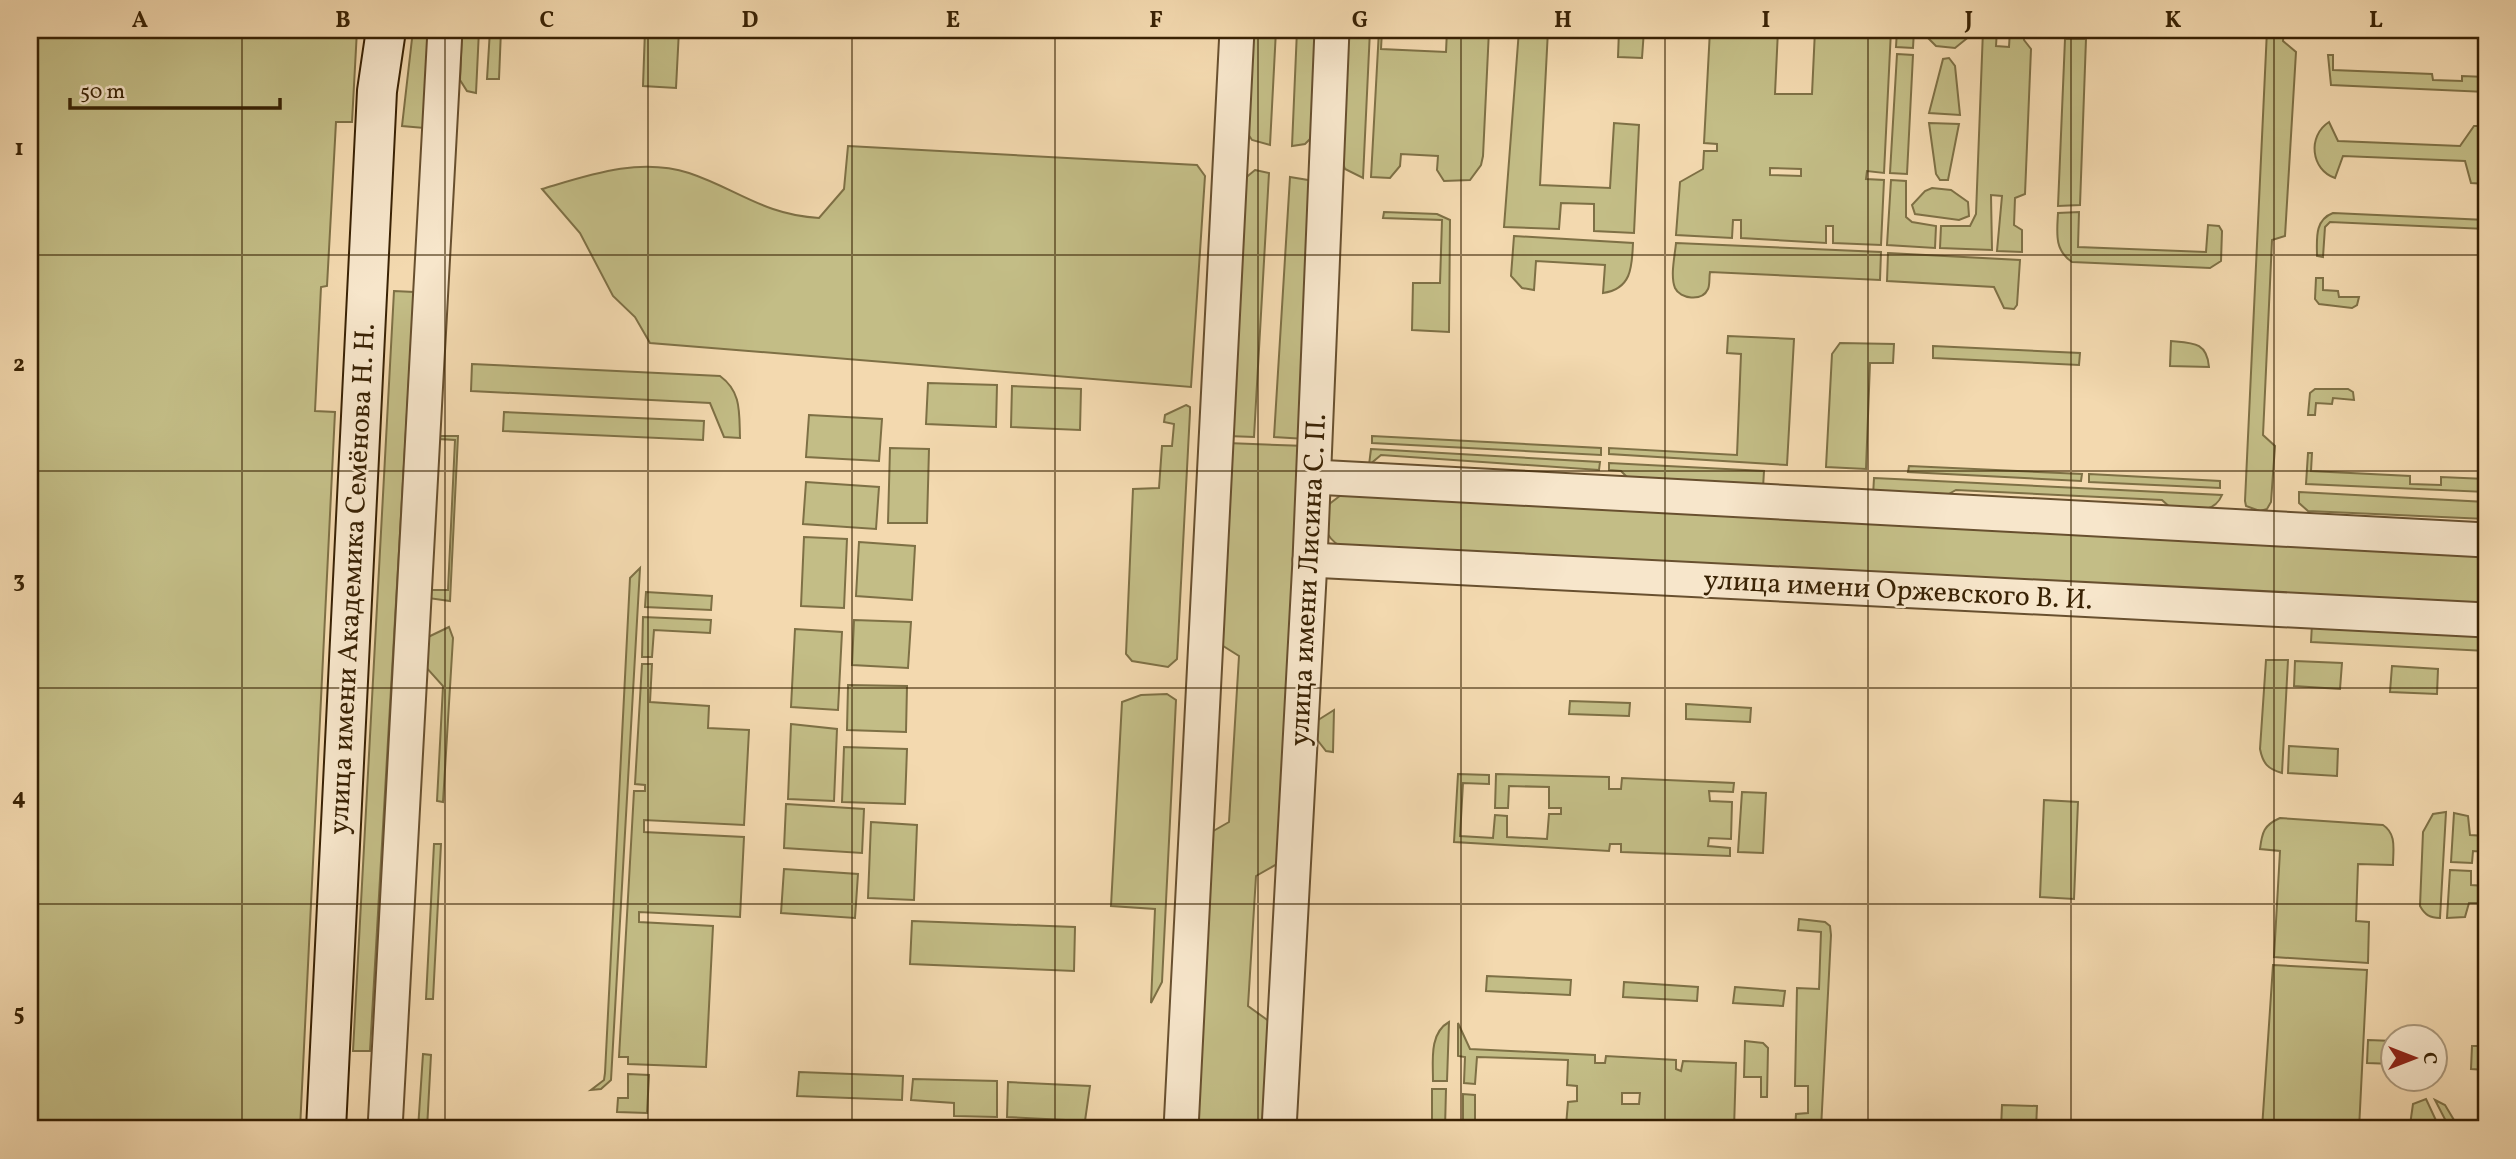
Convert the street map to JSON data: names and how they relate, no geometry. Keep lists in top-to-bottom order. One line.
{"streets":{"main road":["улица имени Академика Семёнова Н. Н."],"street":["улица имени Лисина С. П.","улица имени Оржевского В. И."]},"crossings":[["улица имени Лисина С. П.","улица имени Оржевского В. И."]],"scale_bar":"50 m","north":"right","grid":{"columns":["A","B","C","D","E","F","G","H","I","J","K","L"],"rows":["1","2","3","4","5"]}}
